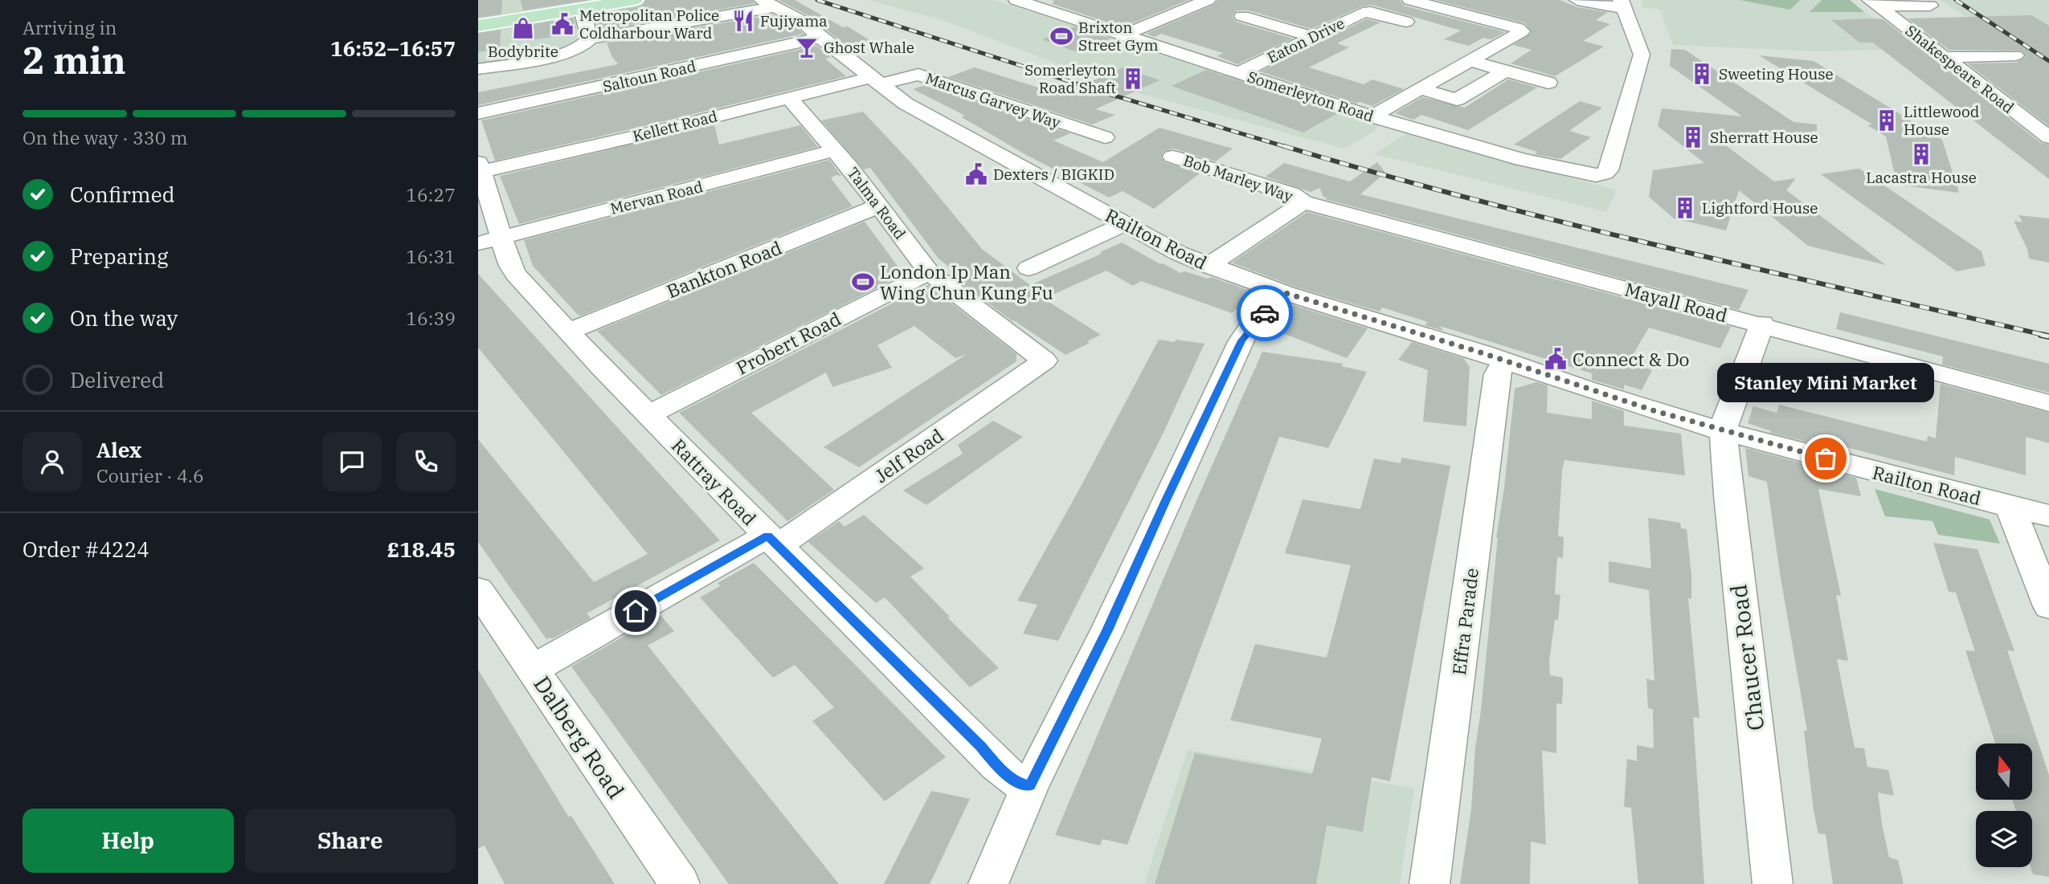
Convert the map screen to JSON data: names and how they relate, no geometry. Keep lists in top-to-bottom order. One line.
{"streets":{"street":["Eaton Drive","Shakespeare Road","Saltoun Road","Somerleyton Road","Marcus Garvey Way","Kellett Road","Bob Marley Way","Mervan Road","Talma Road","Railton Road","Bankton Road","Mayall Road","Probert Road","Jelf Road","Rattray Road","Effra Parade","Chaucer Road","Dalberg Road"]},"crossings":[["Eaton Drive","Somerleyton Road"],["Saltoun Road","Railton Road"],["Marcus Garvey Way","Kellett Road"],["Marcus Garvey Way","Railton Road"],["Kellett Road","Talma Road"],["Kellett Road","Railton Road"],["Kellett Road","Rattray Road"],["Bob Marley Way","Mayall Road"],["Mervan Road","Talma Road"],["Mervan Road","Rattray Road"],["Talma Road","Bankton Road"],["Talma Road","Probert Road"],["Talma Road","Jelf Road"],["Railton Road","Effra Parade"],["Railton Road","Chaucer Road"],["Bankton Road","Rattray Road"],["Mayall Road","Chaucer Road"],["Probert Road","Rattray Road"],["Jelf Road","Rattray Road"],["Jelf Road","Dalberg Road"]],"places":{"restaurant":["Fujiyama"],"public building":["Metropolitan Police Coldharbour Ward","Dexters / BIGKID","Connect & Do"],"shop":["Bodybrite"],"sports":["Brixton Street Gym","London Ip Man Wing Chun Kung Fu"],"bar":["Ghost Whale"],"building":["Sweeting House","Somerleyton Road Shaft","Littlewood House","Sherratt House","Lacastra House","Lightford House"],"other":["Stanley Mini Market"]},"north":"top","page":{"heading":["2 min","Arriving in","16:52–16:57"],"panel":["Alex","Courier · 4.6","Order #4224","£18.45"],"bar":"On the way · 330 m","list":[["Confirmed","16:27"],["Preparing","16:31"],["On the way","16:39"],"Delivered"],"bubble":"Stanley Mini Market","buttons":["Help","Share"]}}
